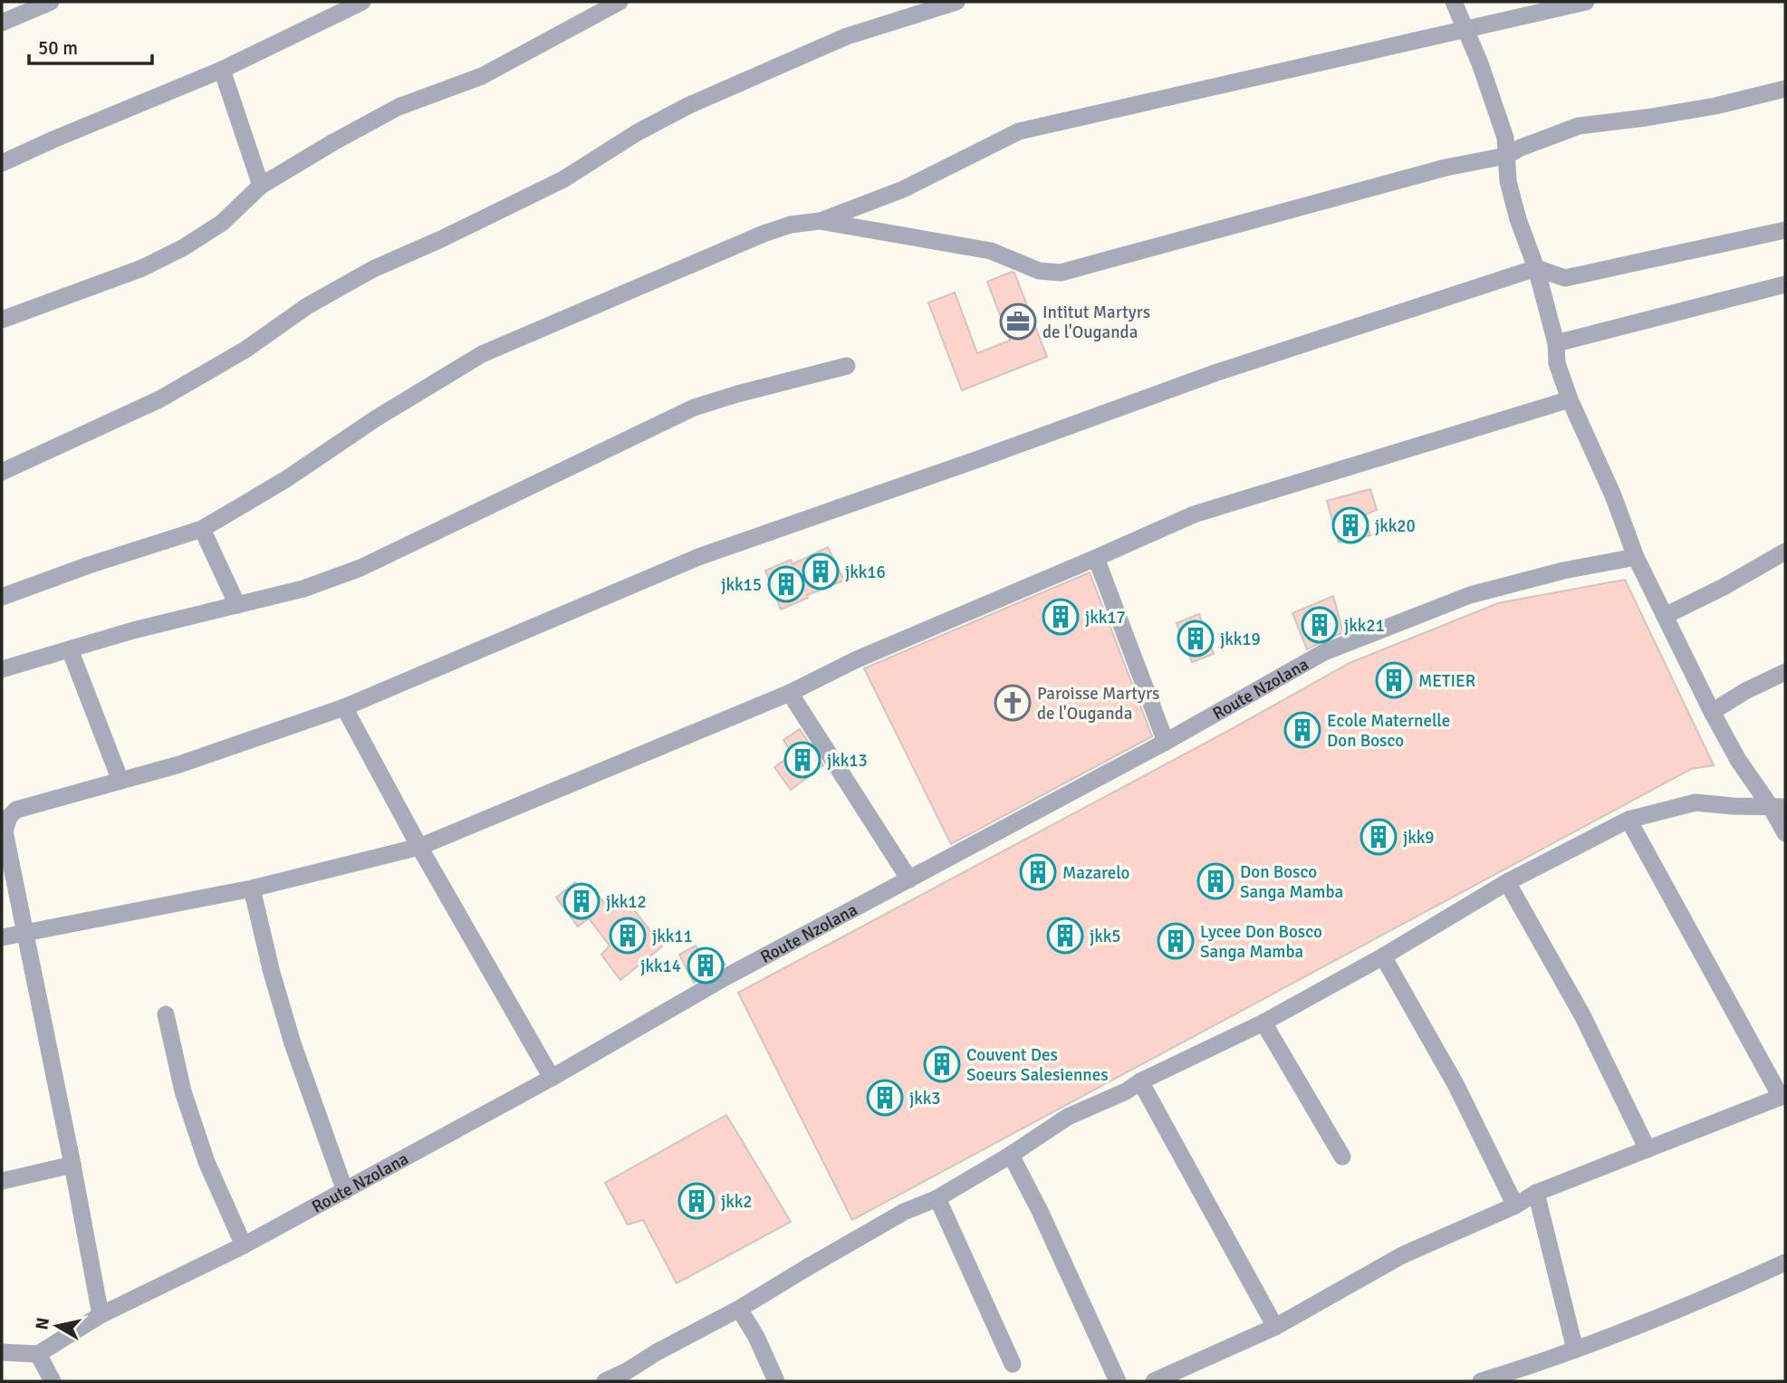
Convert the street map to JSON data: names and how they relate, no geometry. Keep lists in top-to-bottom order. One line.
{"streets":{"street":["Route Nzolana"]},"places":{"office":["Intitut Martyrs de l'Ouganda"],"building":["jkk20","jkk16","jkk15","jkk17","jkk21","jkk19","METIER","Ecole Maternelle Don Bosco","jkk13","jkk9","Mazarelo","Don Bosco Sanga Mamba","jkk12","jkk11","jkk5","Lycee Don Bosco Sanga Mamba","jkk14","Couvent Des Soeurs Salesiennes","jkk3","jkk2"],"church":["Paroisse Martyrs de l'Ouganda"]},"scale_bar":"50 m","north":"left"}
